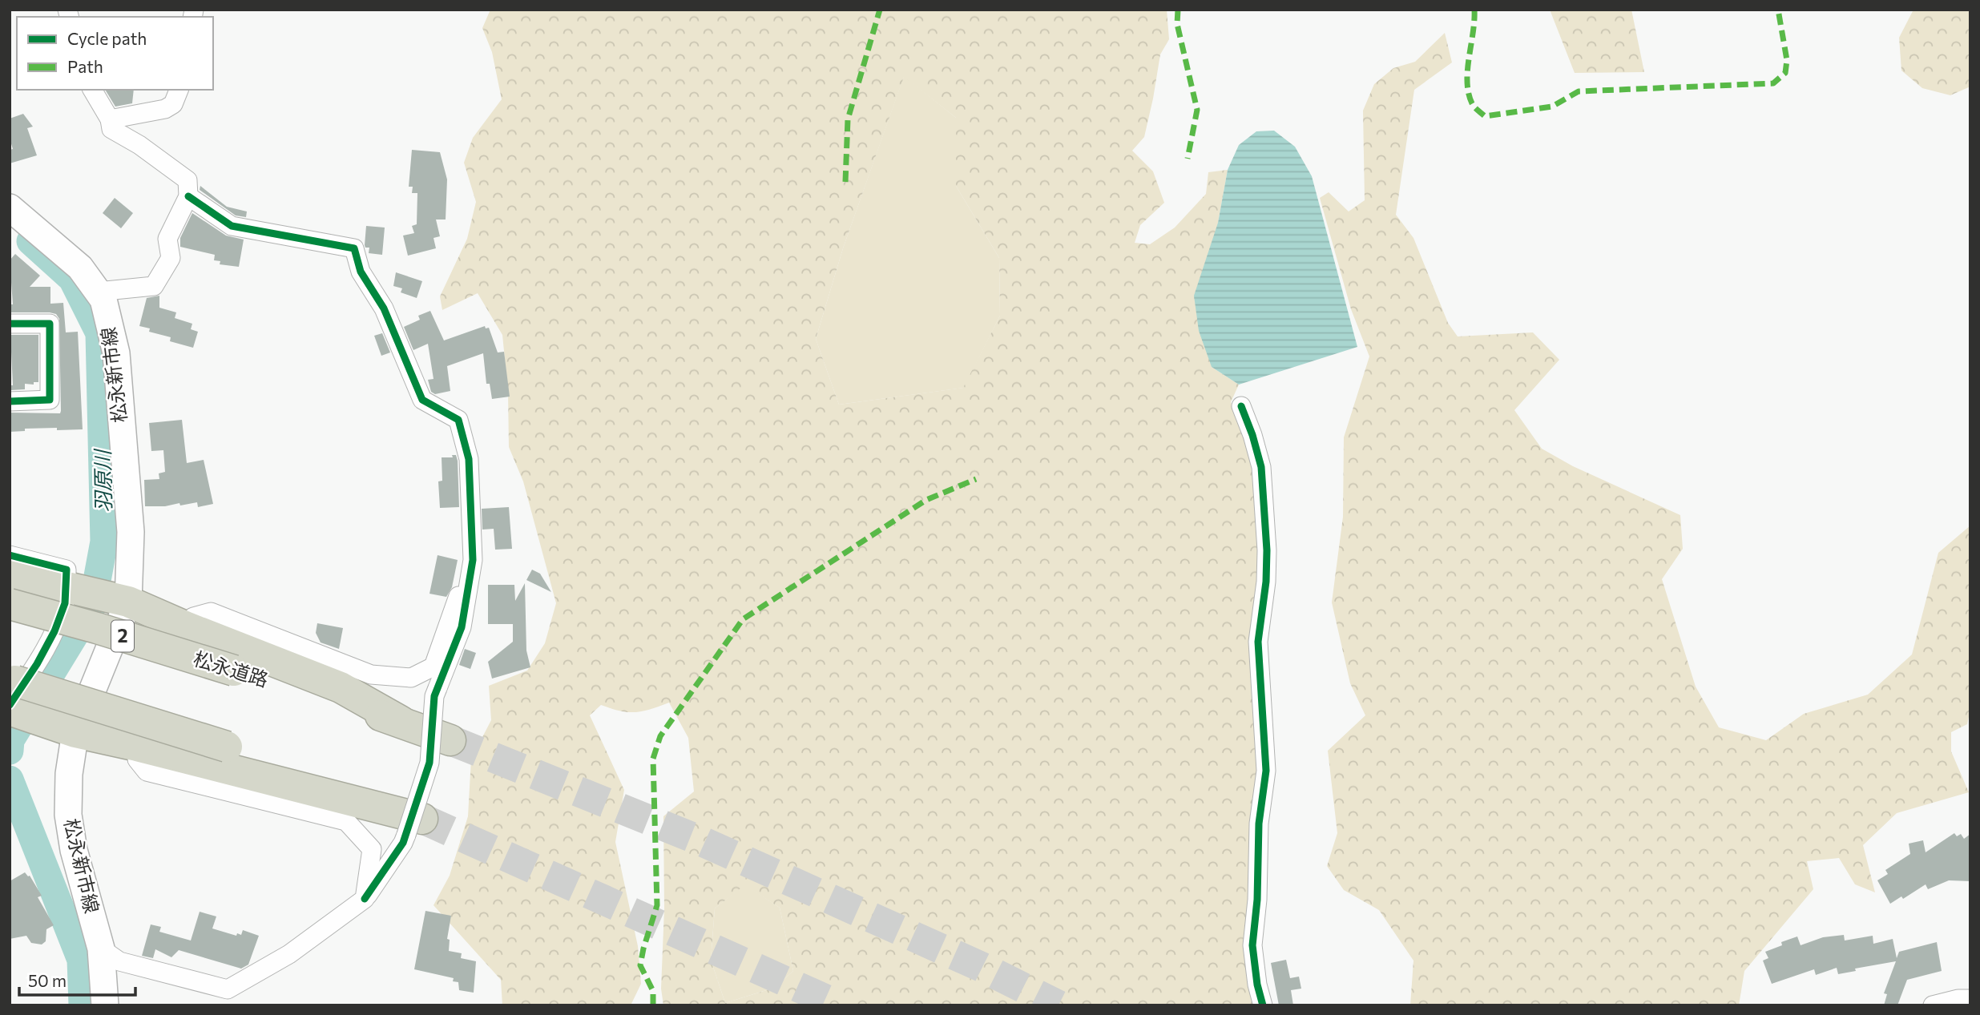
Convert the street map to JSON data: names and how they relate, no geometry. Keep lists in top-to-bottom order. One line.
{"streets":{"highway":["2","松永道路"],"main road":["松永新市線"]},"water":["羽原川"],"legend":["Cycle path","Path"],"scale_bar":"50 m"}
